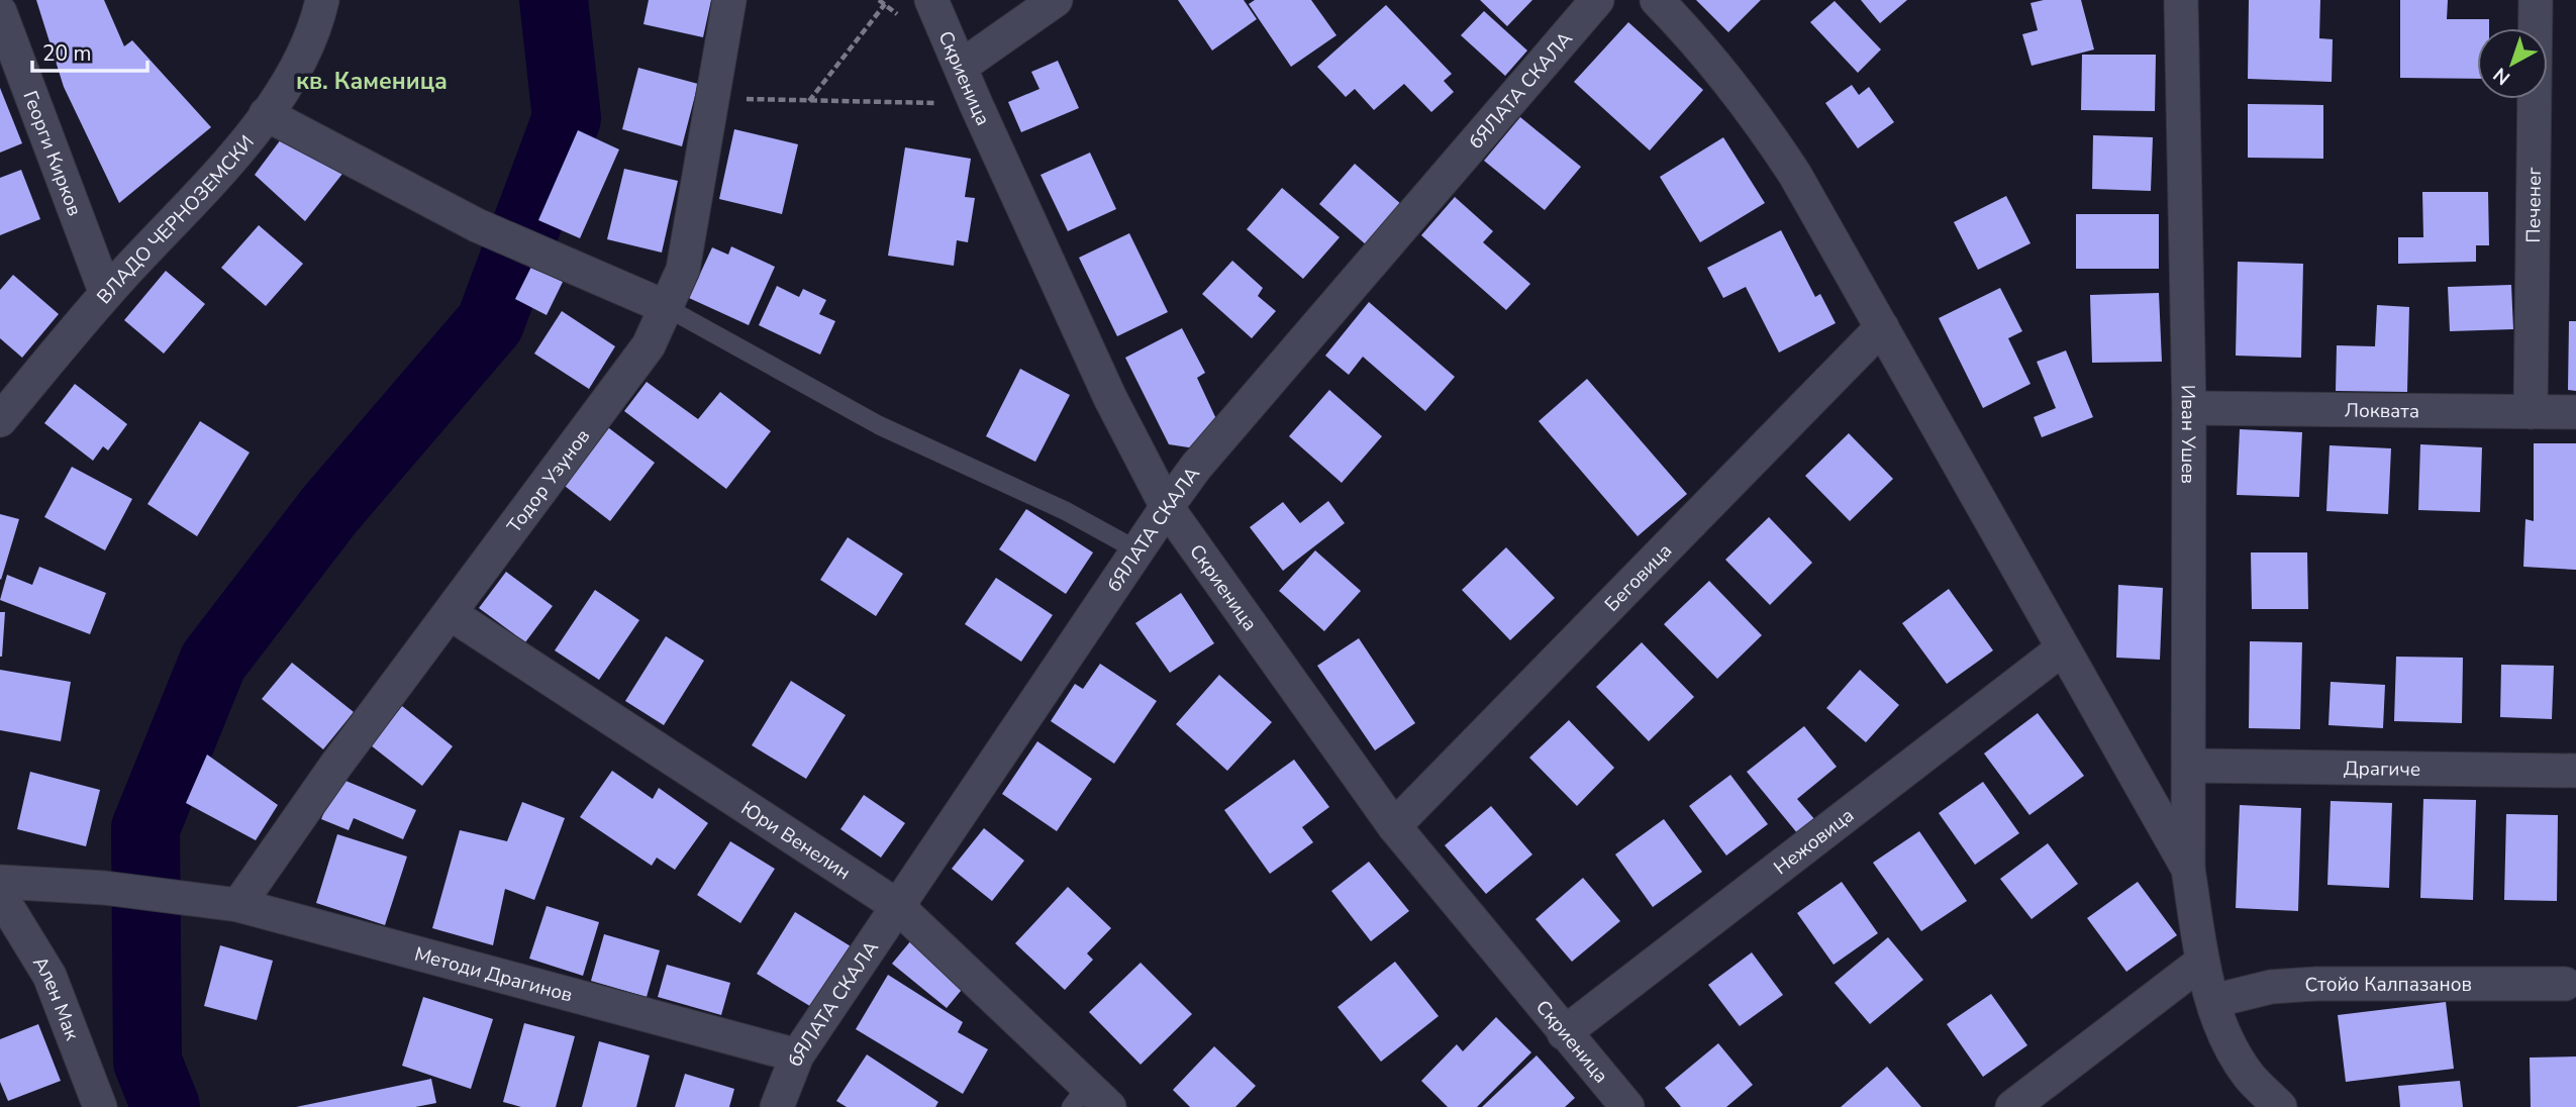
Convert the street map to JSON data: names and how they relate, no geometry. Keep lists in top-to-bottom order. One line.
{"streets":{"street":["Скриеница","бЯЛАТА СКАЛА","Георги Кирков","Печенег","ВЛАДО ЧЕРНОЗЕМСКИ","Локвата","Иван Ушев","Тодор Узунов","Беговица","Драгиче","Юри Венелин","Нежовица","Методи Драгинов","Стойо Калпазанов","Ален Мак"]},"crossings":[["Скриеница","бЯЛАТА СКАЛА"],["Скриеница","Беговица"],["Скриеница","Нежовица"],["бЯЛАТА СКАЛА","Юри Венелин"],["бЯЛАТА СКАЛА","Методи Драгинов"],["Георги Кирков","ВЛАДО ЧЕРНОЗЕМСКИ"],["Печенег","Локвата"],["Локвата","Иван Ушев"],["Иван Ушев","Драгиче"],["Тодор Узунов","Юри Венелин"],["Тодор Узунов","Методи Драгинов"]],"districts":["кв. Каменица"],"scale_bar":"20 m","north":"bottom left"}
